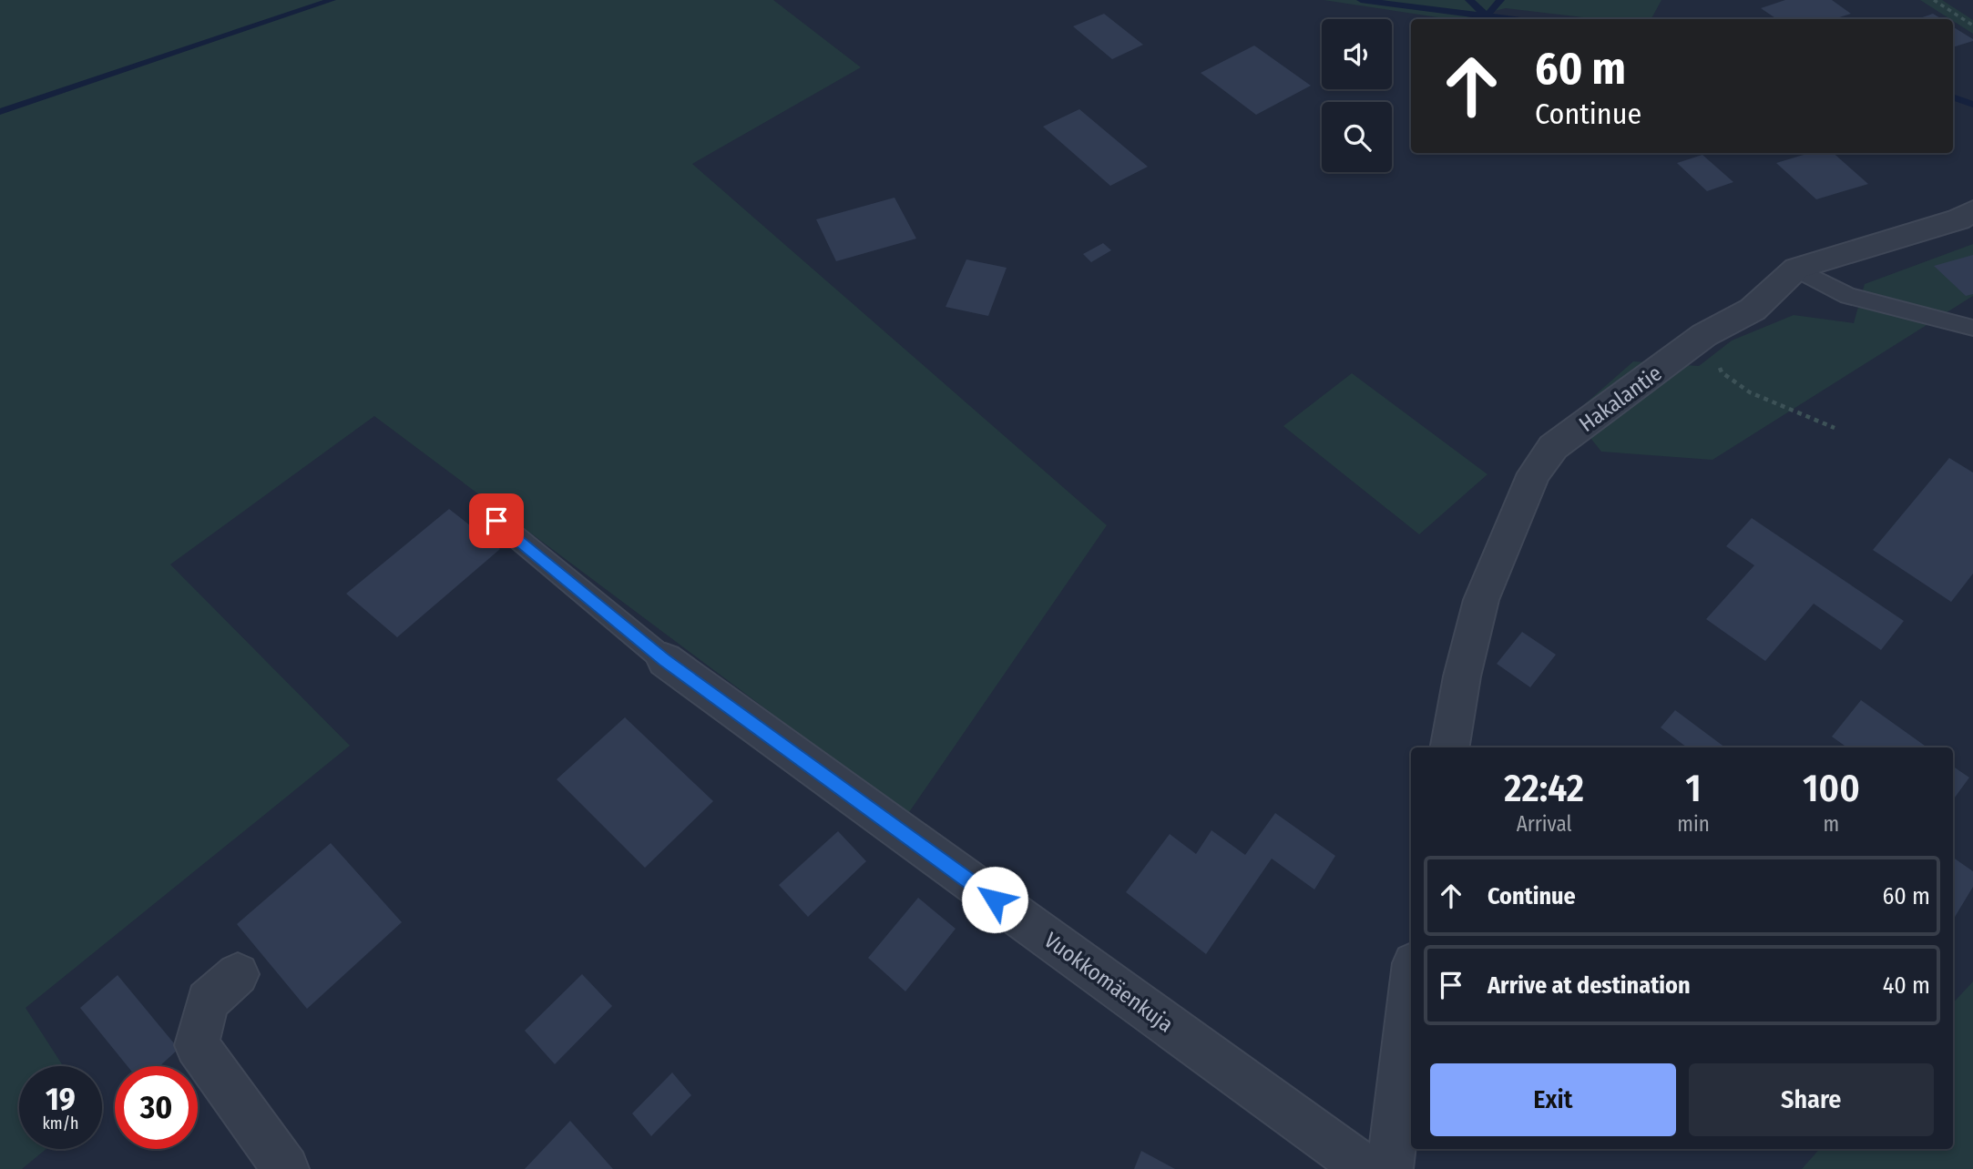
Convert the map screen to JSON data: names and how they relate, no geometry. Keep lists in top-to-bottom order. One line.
{"streets":{"street":["Hakalantie","Vuokkomäenkuja"]},"page":{"turn":["60 m","Continue"],"eta":["22:42","Arrival","1","min","100","m"],"list":[{"name":"Continue","value":"60 m"},{"name":"Arrive at destination","value":"40 m"}],"buttons":["Exit","Share"],"speed":"19 km/h","limit":"30"}}
